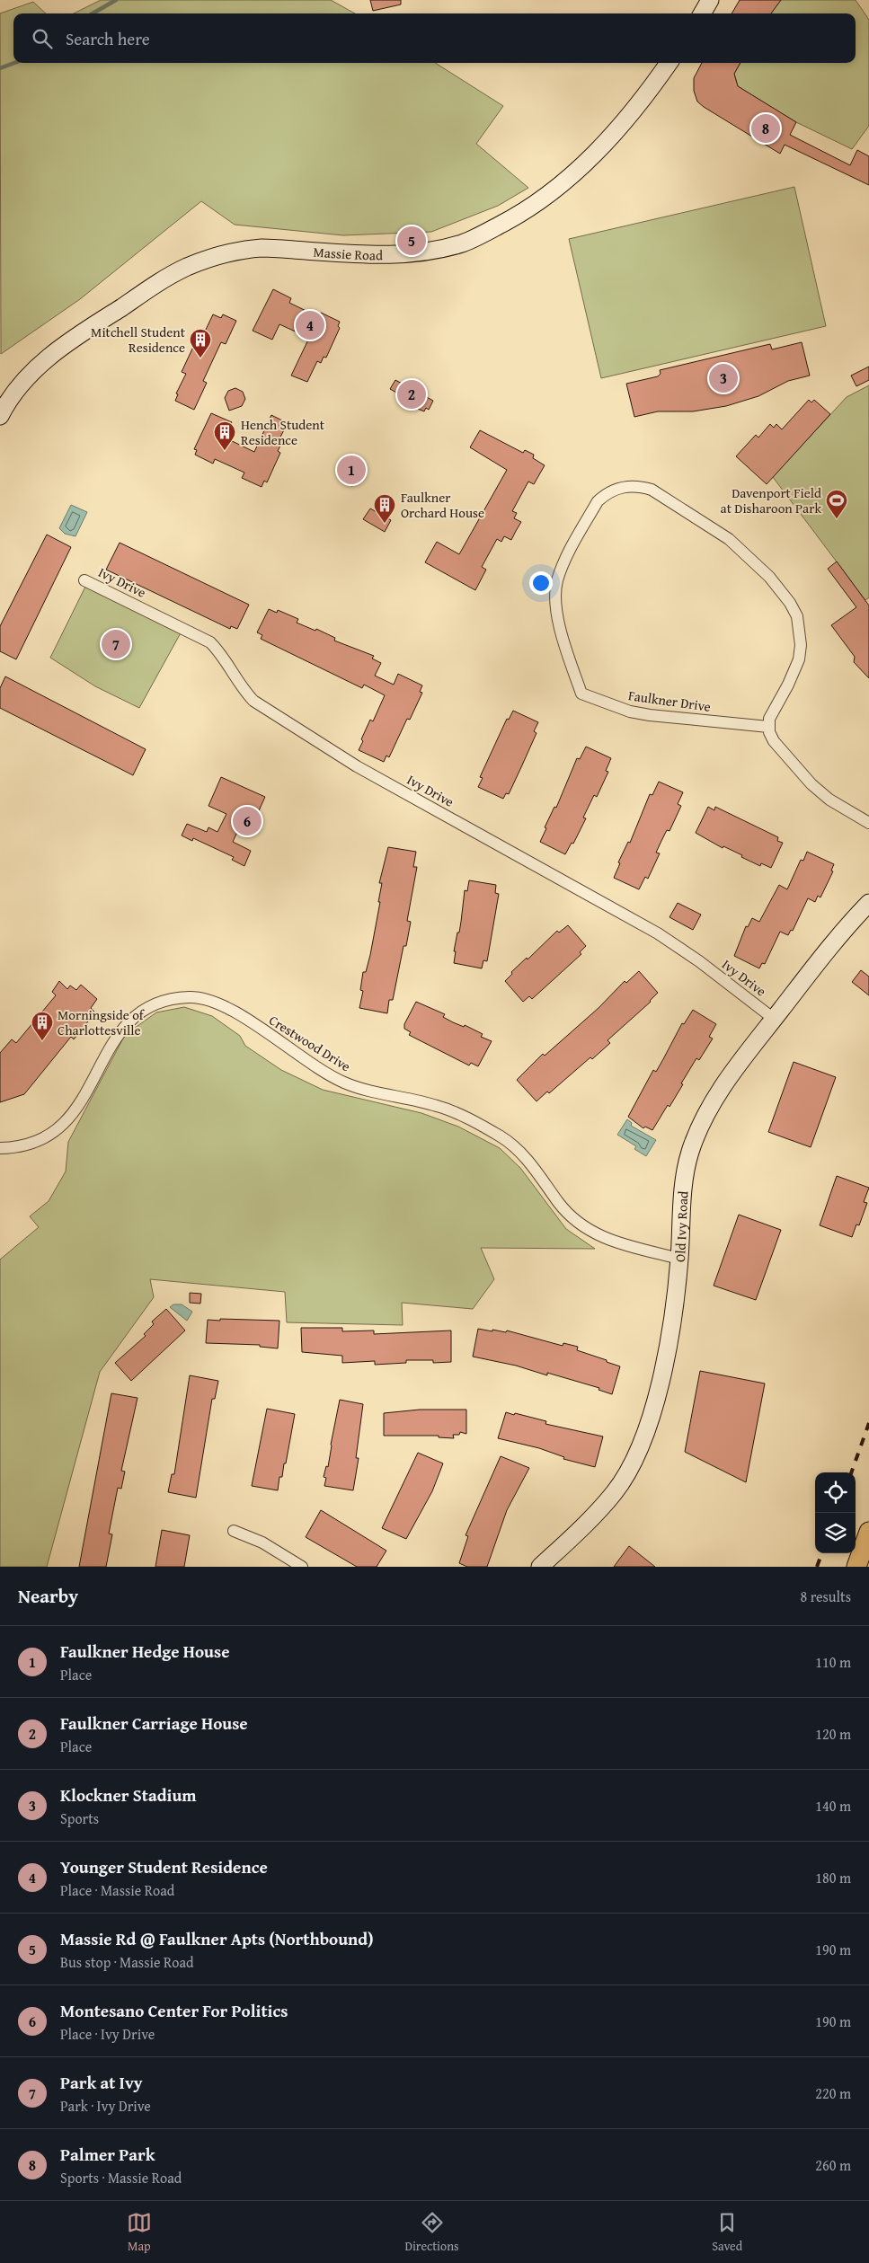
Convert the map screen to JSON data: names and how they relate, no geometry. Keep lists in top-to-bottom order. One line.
{"streets":{"street":["Massie Road","Ivy Drive","Faulkner Drive","Crestwood Drive","Old Ivy Road"]},"crossings":[["Ivy Drive","Old Ivy Road"],["Crestwood Drive","Old Ivy Road"]],"places":{"building":["Mitchell Student Residence","Hench Student Residence","Faulkner Orchard House","Morningside of Charlottesville"],"sports":["Davenport Field at Disharoon Park"]},"page":{"search":"Search here","pins":["8","5","4","3","2","1","7","6"],"heading":["Nearby","8 results"],"list":[{"mark":"1","name":"Faulkner Hedge House","note":"Place","value":"110 m"},{"mark":"2","name":"Faulkner Carriage House","note":"Place","value":"120 m"},{"mark":"3","name":"Klockner Stadium","note":"Sports","value":"140 m"},{"mark":"4","name":"Younger Student Residence","note":"Place · Massie Road","value":"180 m"},{"mark":"5","name":"Massie Rd @ Faulkner Apts (Northbound)","note":"Bus stop · Massie Road","value":"190 m"},{"mark":"6","name":"Montesano Center For Politics","note":"Place · Ivy Drive","value":"190 m"},{"mark":"7","name":"Park at Ivy","note":"Park · Ivy Drive","value":"220 m"},{"mark":"8","name":"Palmer Park","note":"Sports · Massie Road","value":"260 m"}],"nav":["Map","Directions","Saved"]}}
